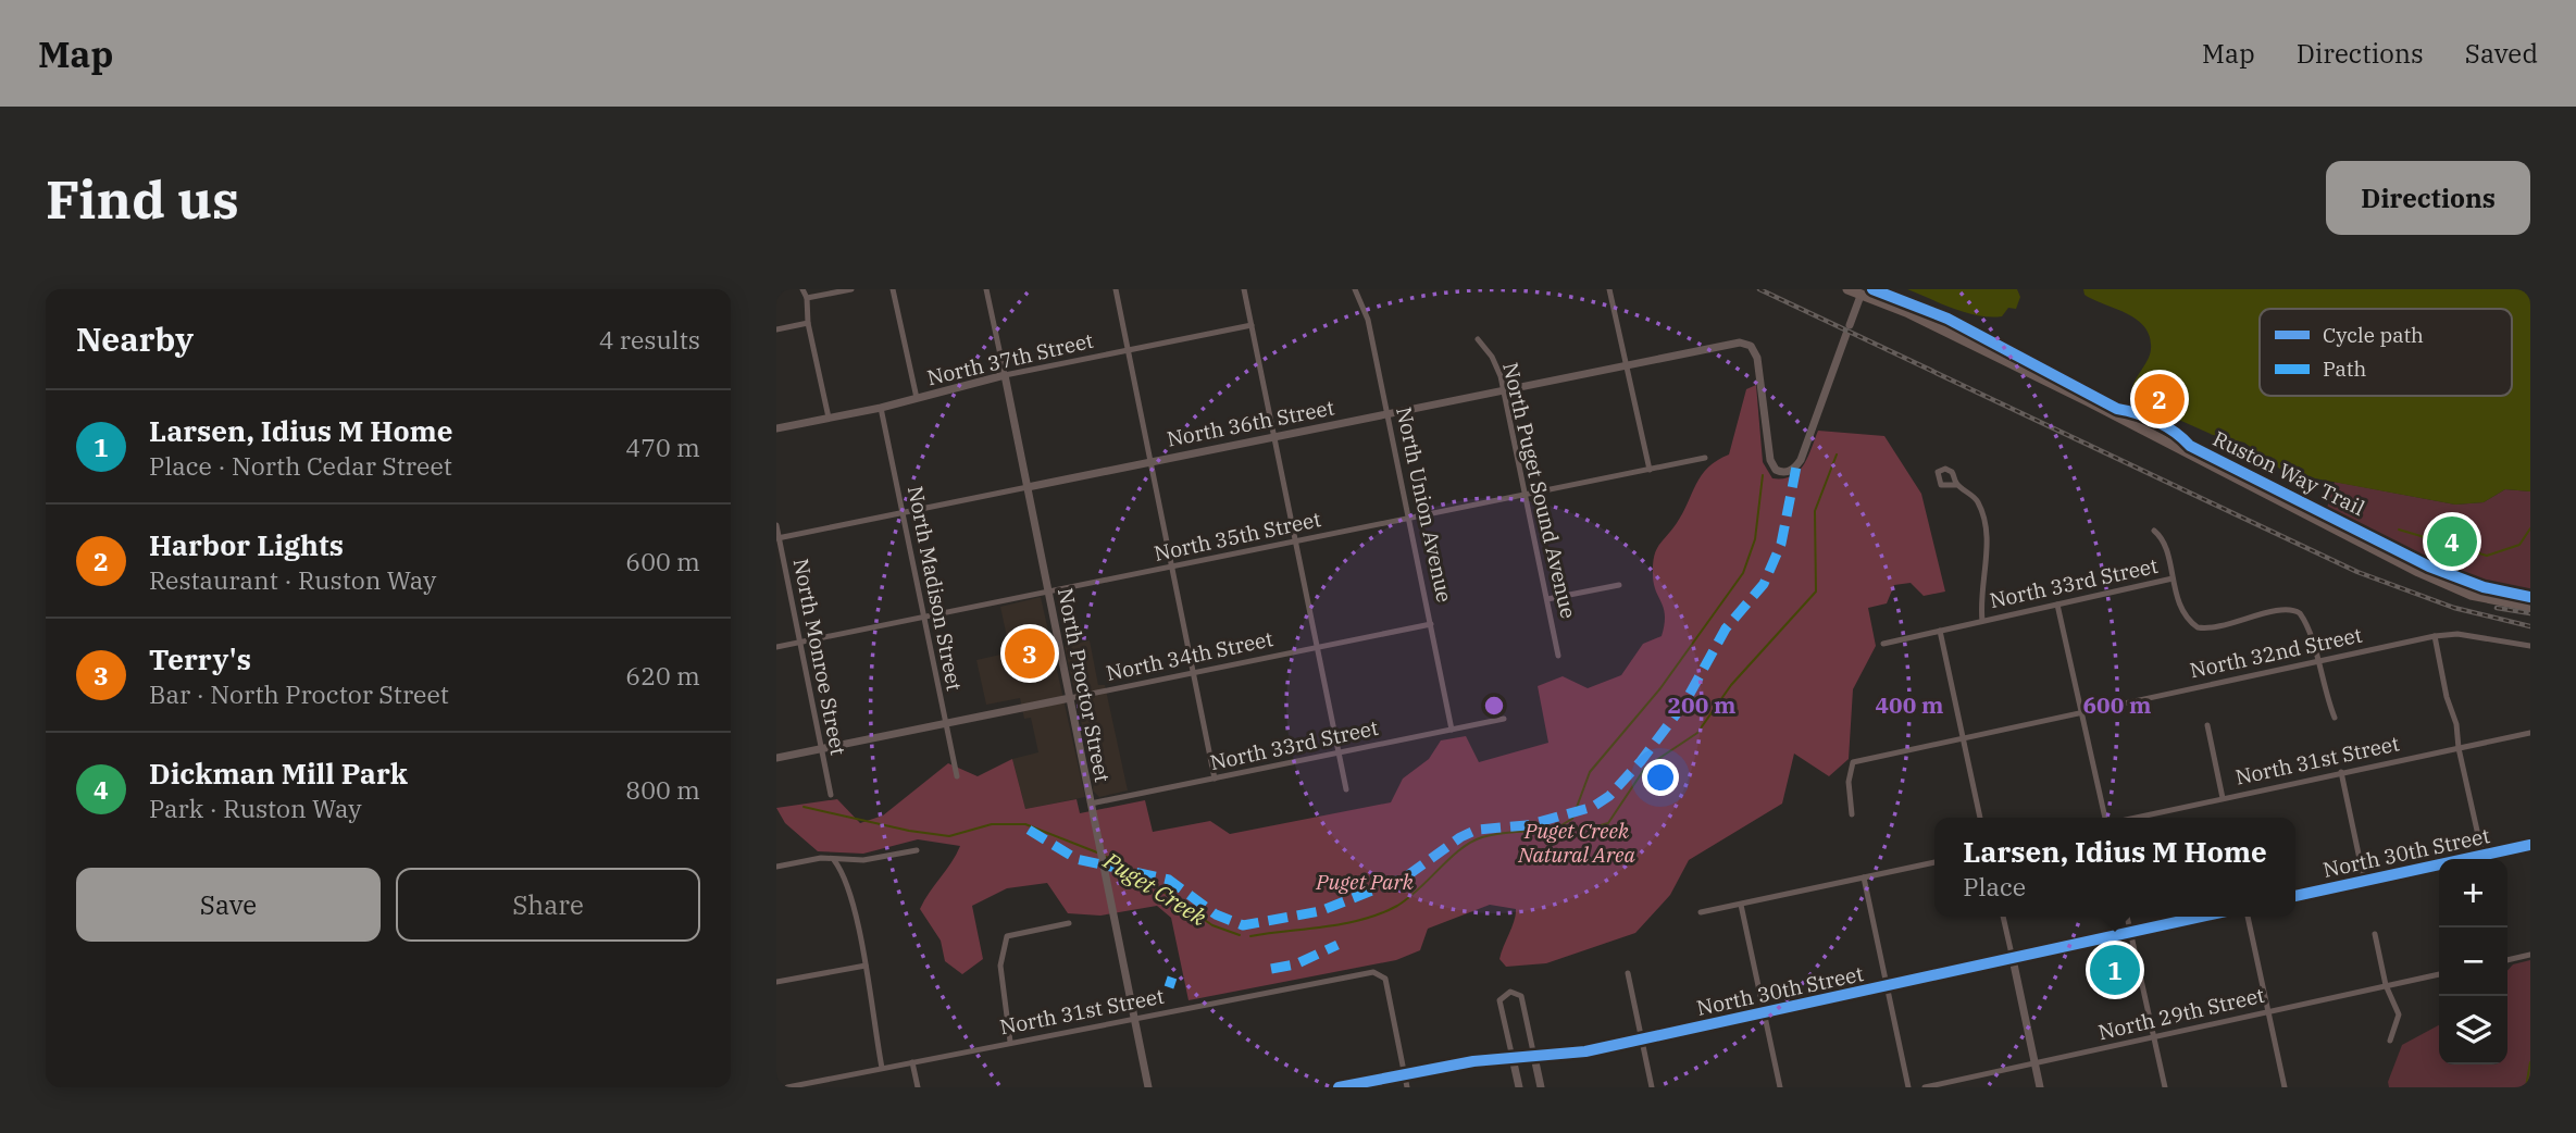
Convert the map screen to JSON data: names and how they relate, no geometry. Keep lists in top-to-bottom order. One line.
{"streets":{"main road":["North 30th Street"],"street":["North 37th Street","North 36th Street","North Puget Sound Avenue","North Union Avenue","North 35th Street","North 33rd Street","North Madison Street","North 32nd Street","North 34th Street","North Monroe Street","North Proctor Street","North 31st Street","North 29th Street"],"cycle path":["Ruston Way Trail"]},"crossings":[["North 37th Street","North Madison Street"],["North 37th Street","North Proctor Street"],["North 36th Street","North Puget Sound Avenue"],["North 36th Street","North Union Avenue"],["North 36th Street","North Madison Street"],["North 36th Street","North Monroe Street"],["North 36th Street","North Proctor Street"],["North Puget Sound Avenue","North 35th Street"],["North Union Avenue","North 35th Street"],["North Union Avenue","North 33rd Street"],["North Union Avenue","North 34th Street"],["North 35th Street","North Madison Street"],["North 35th Street","North Monroe Street"],["North 35th Street","North Proctor Street"],["North 33rd Street","North Proctor Street"],["North Madison Street","North 34th Street"],["North 34th Street","North Monroe Street"],["North 34th Street","North Proctor Street"],["North Proctor Street","North 31st Street"],["North 31st Street","North 30th Street"]],"water":["Puget Creek"],"parks":["Puget Creek Natural Area","Puget Park"],"legend":["Cycle path","Path"],"page":{"header":"Map","nav":["Map","Directions","Saved"],"buttons":["Directions",["Save","Share"]],"title":"Find us","heading":["Nearby","4 results"],"pins":["2","4","3","1"],"list":[{"mark":"1","name":"Larsen, Idius M Home","note":"Place · North Cedar Street","value":"470 m"},{"mark":"2","name":"Harbor Lights","note":"Restaurant · Ruston Way","value":"600 m"},{"mark":"3","name":"Terry's","note":"Bar · North Proctor Street","value":"620 m"},{"mark":"4","name":"Dickman Mill Park","note":"Park · Ruston Way","value":"800 m"}],"popup":["Larsen, Idius M Home","Place"],"map_buttons":["+","−"]},"rings":["200 m","400 m","600 m"]}
